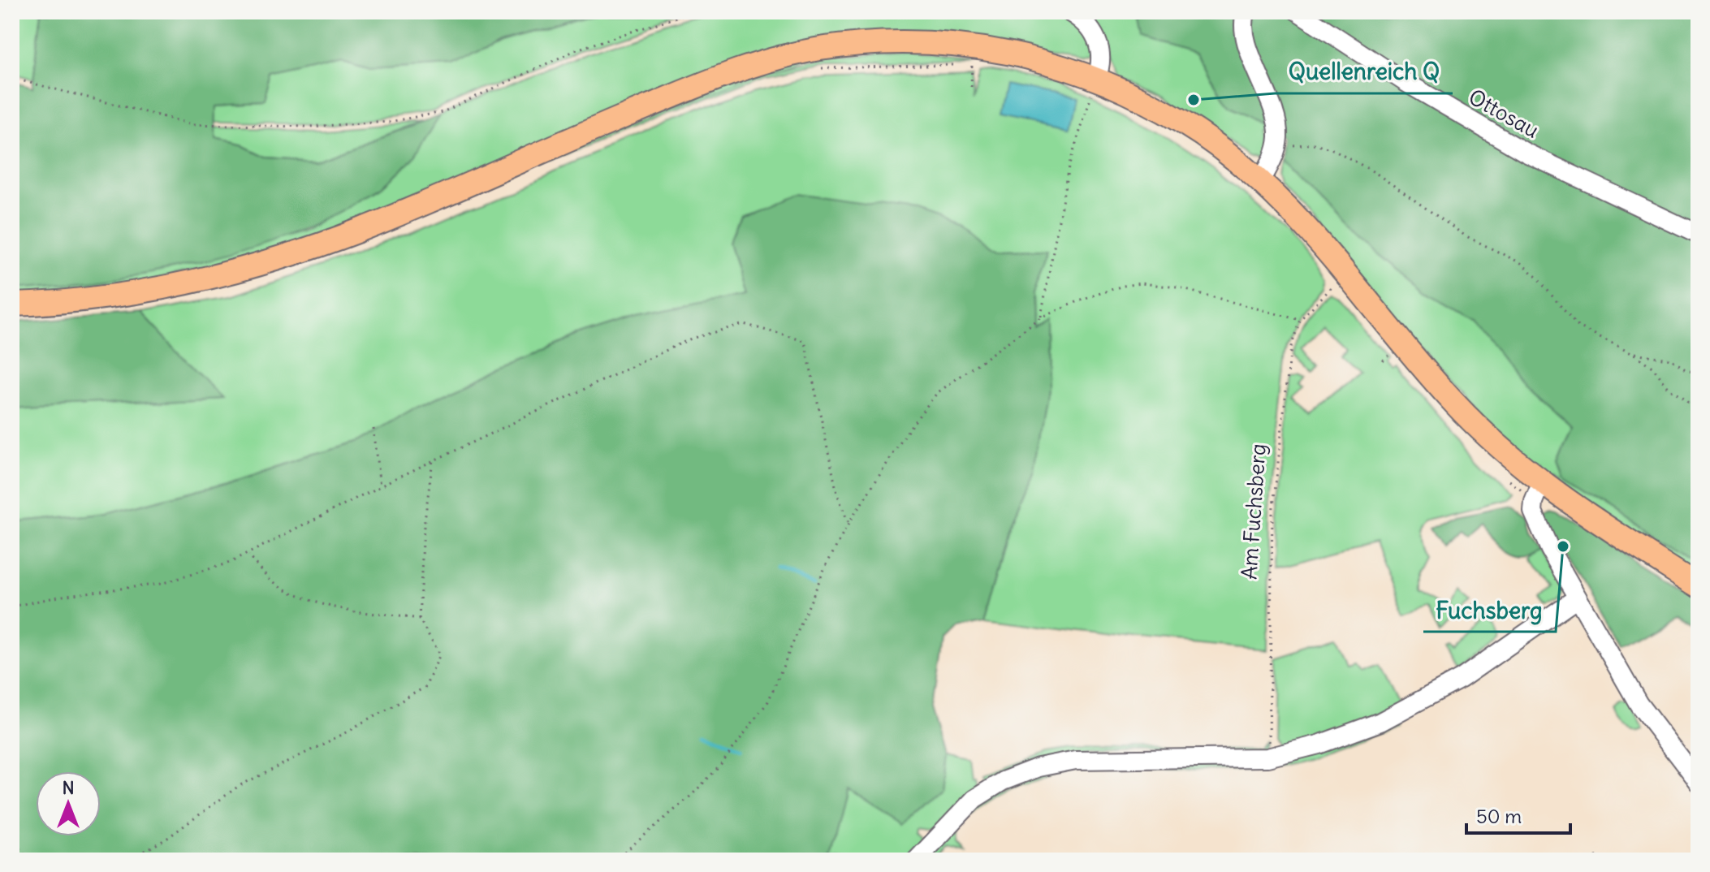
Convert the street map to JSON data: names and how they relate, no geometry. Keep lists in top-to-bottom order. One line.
{"streets":{"street":["Ottosau"],"path":["Am Fuchsberg"]},"places":["Quellenreich Q","Fuchsberg"],"scale_bar":"50 m","north":"top"}
